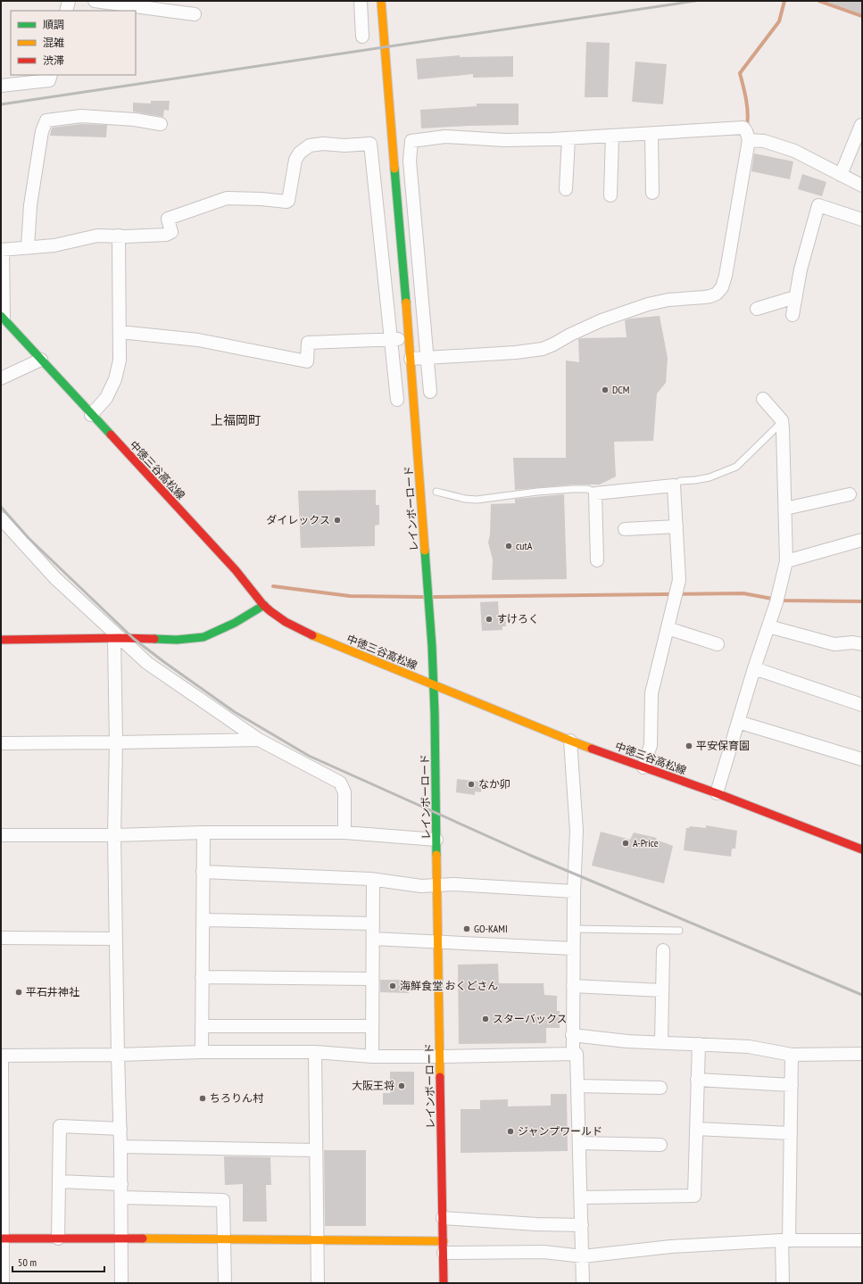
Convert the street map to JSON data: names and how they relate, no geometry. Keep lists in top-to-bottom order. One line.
{"streets":{"street":["中徳三谷高松線","レインボーロード"]},"crossings":[["中徳三谷高松線","レインボーロード"]],"districts":["上福岡町"],"places":["DCM","ダイレックス","cutA","すけろく","平安保育園","なか卯","A-Price","GO-KAMI","海鮮食堂 おくどさん","平石井神社","スターバックス","大阪王将","ちろりん村","ジャンプワールド"],"legend":["順調","混雑","渋滞"],"scale_bar":"50 m"}
